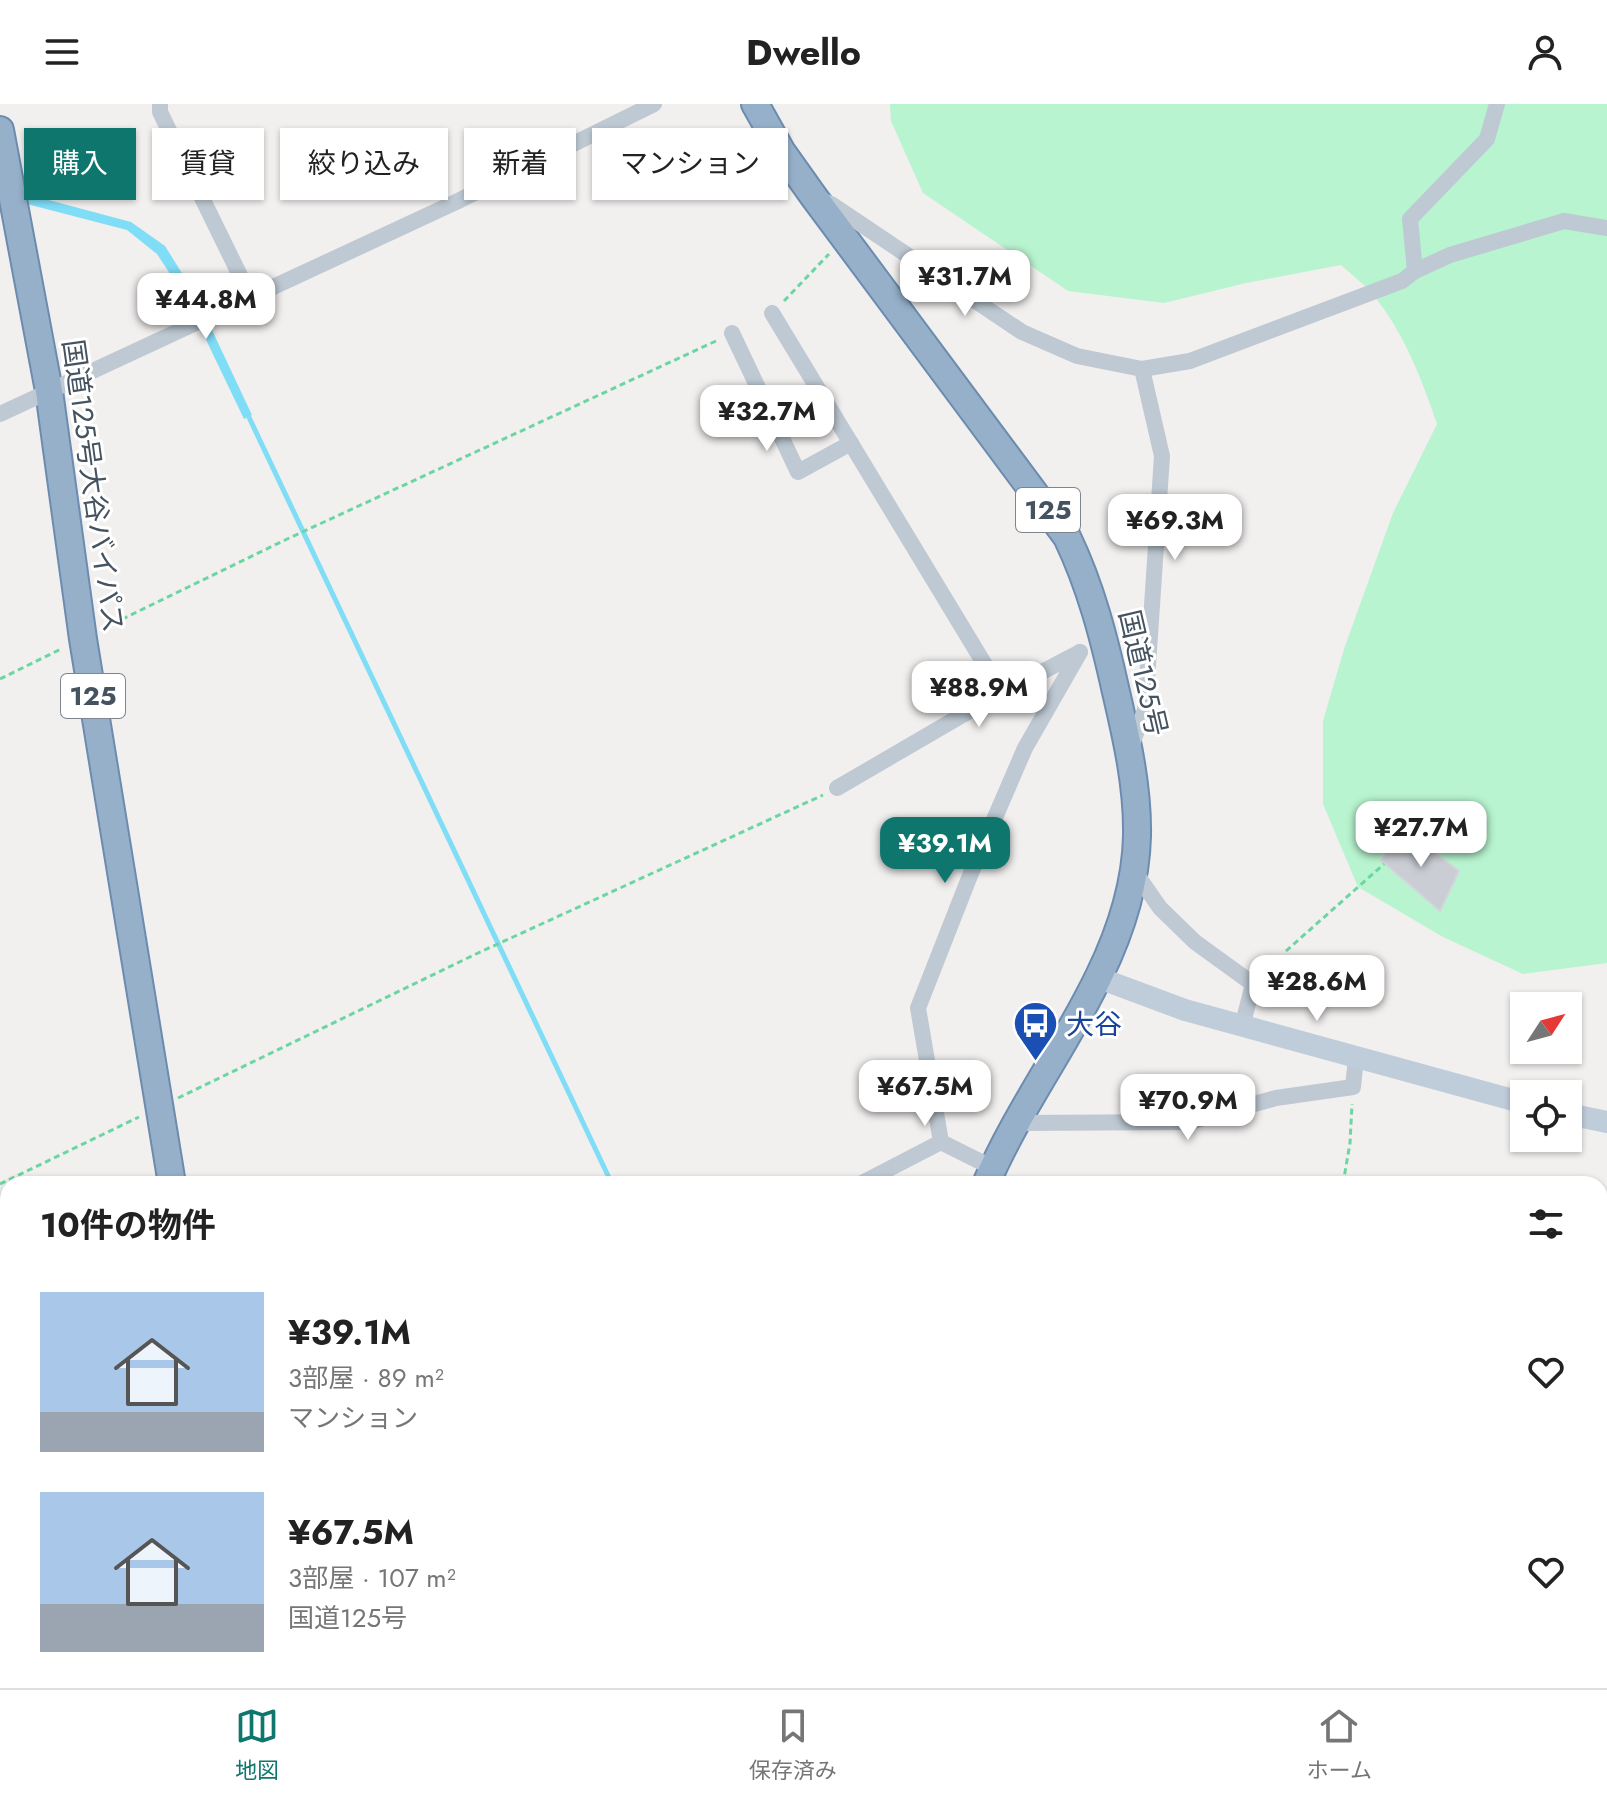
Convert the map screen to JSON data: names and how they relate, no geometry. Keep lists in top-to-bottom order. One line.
{"streets":{"highway":["国道125号大谷バイパス","125","国道125号"]},"places":{"bus stop":["大谷"]},"north":"top right","page":{"header":"Dwello","chip":["購入","賃貸","絞り込み","新着","マンション"],"price":["¥31.7M","¥44.8M","¥32.7M","¥69.3M","¥88.9M","¥27.7M","¥39.1M","¥28.6M","¥67.5M","¥70.9M"],"heading":"10件の物件","list":[{"name":"¥39.1M","note":"3部屋 · 89 m² · マンション"},{"name":"¥67.5M","note":"3部屋 · 107 m² · 国道125号"}],"tabs":["地図","保存済み","ホーム"]}}
